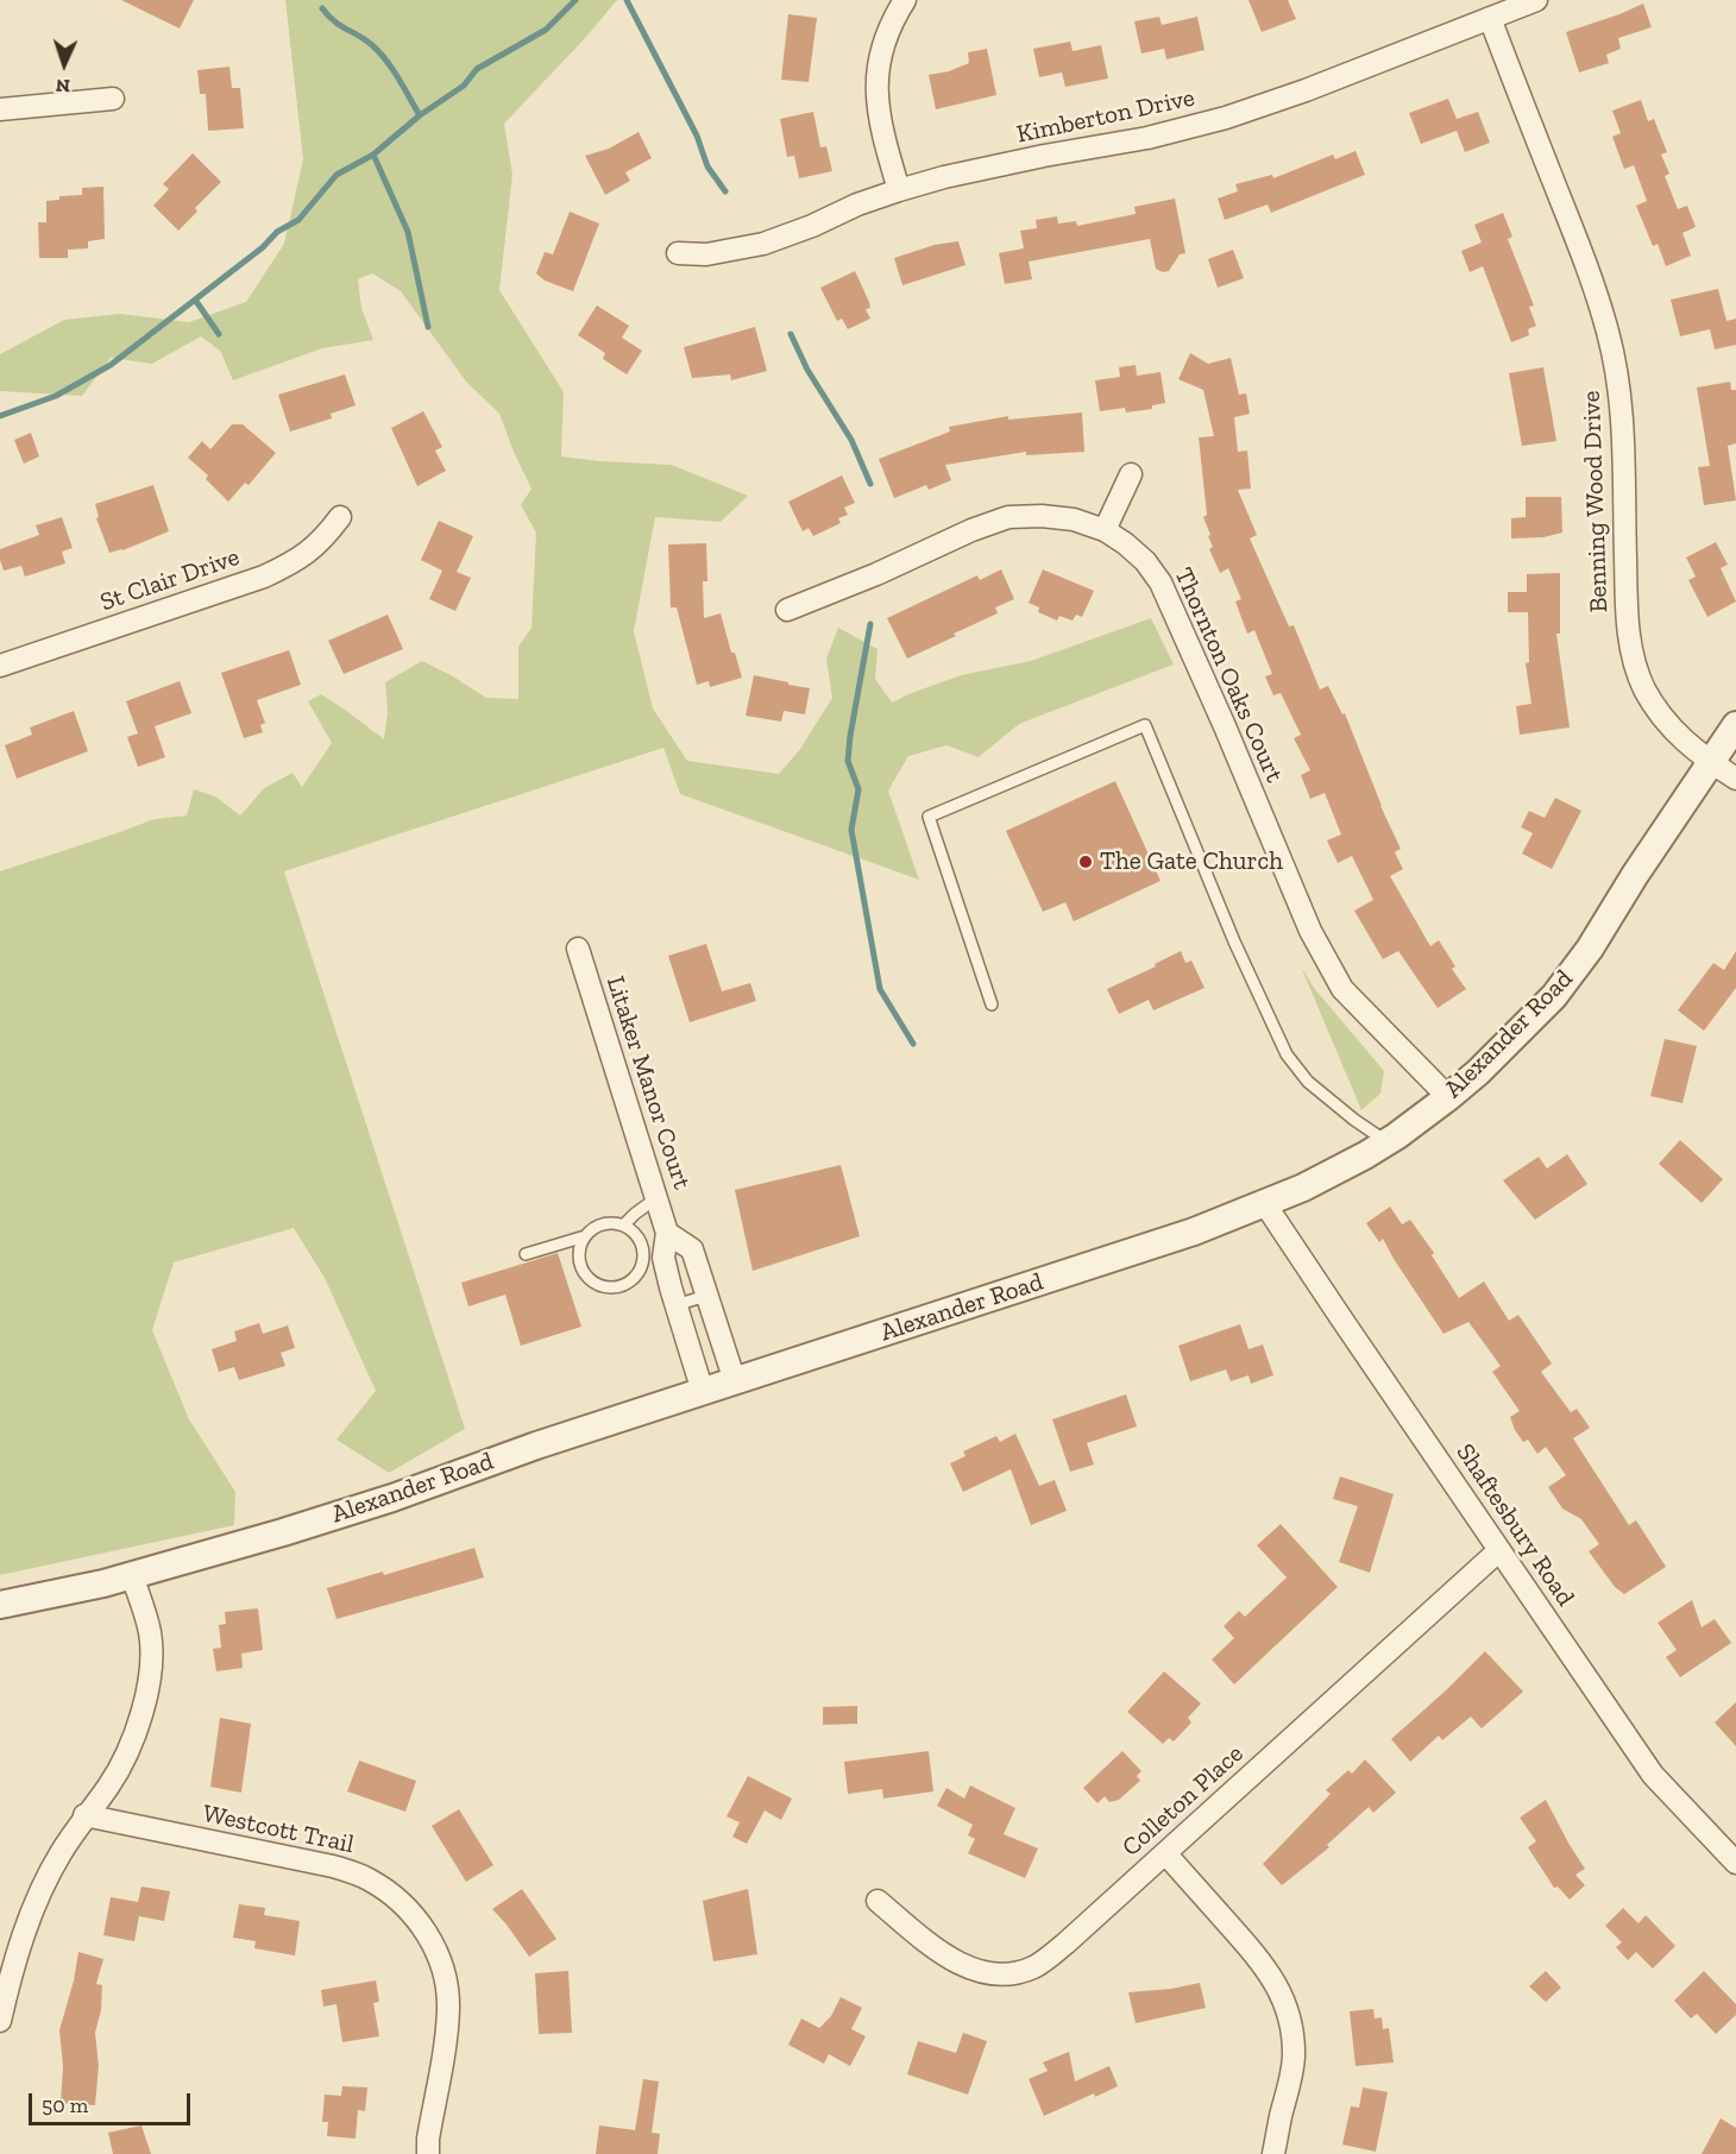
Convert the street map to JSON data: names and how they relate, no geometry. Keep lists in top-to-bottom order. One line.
{"streets":{"street":["Kimberton Drive","Benning Wood Drive","St Clair Drive","Thornton Oaks Court","Alexander Road","Litaker Manor Court","Shaftesbury Road","Colleton Place","Westcott Trail"]},"crossings":[["Kimberton Drive","Benning Wood Drive"],["Benning Wood Drive","Alexander Road"],["Thornton Oaks Court","Alexander Road"],["Alexander Road","Litaker Manor Court"],["Alexander Road","Shaftesbury Road"],["Shaftesbury Road","Colleton Place"]],"places":["The Gate Church"],"scale_bar":"50 m","north":"bottom"}
